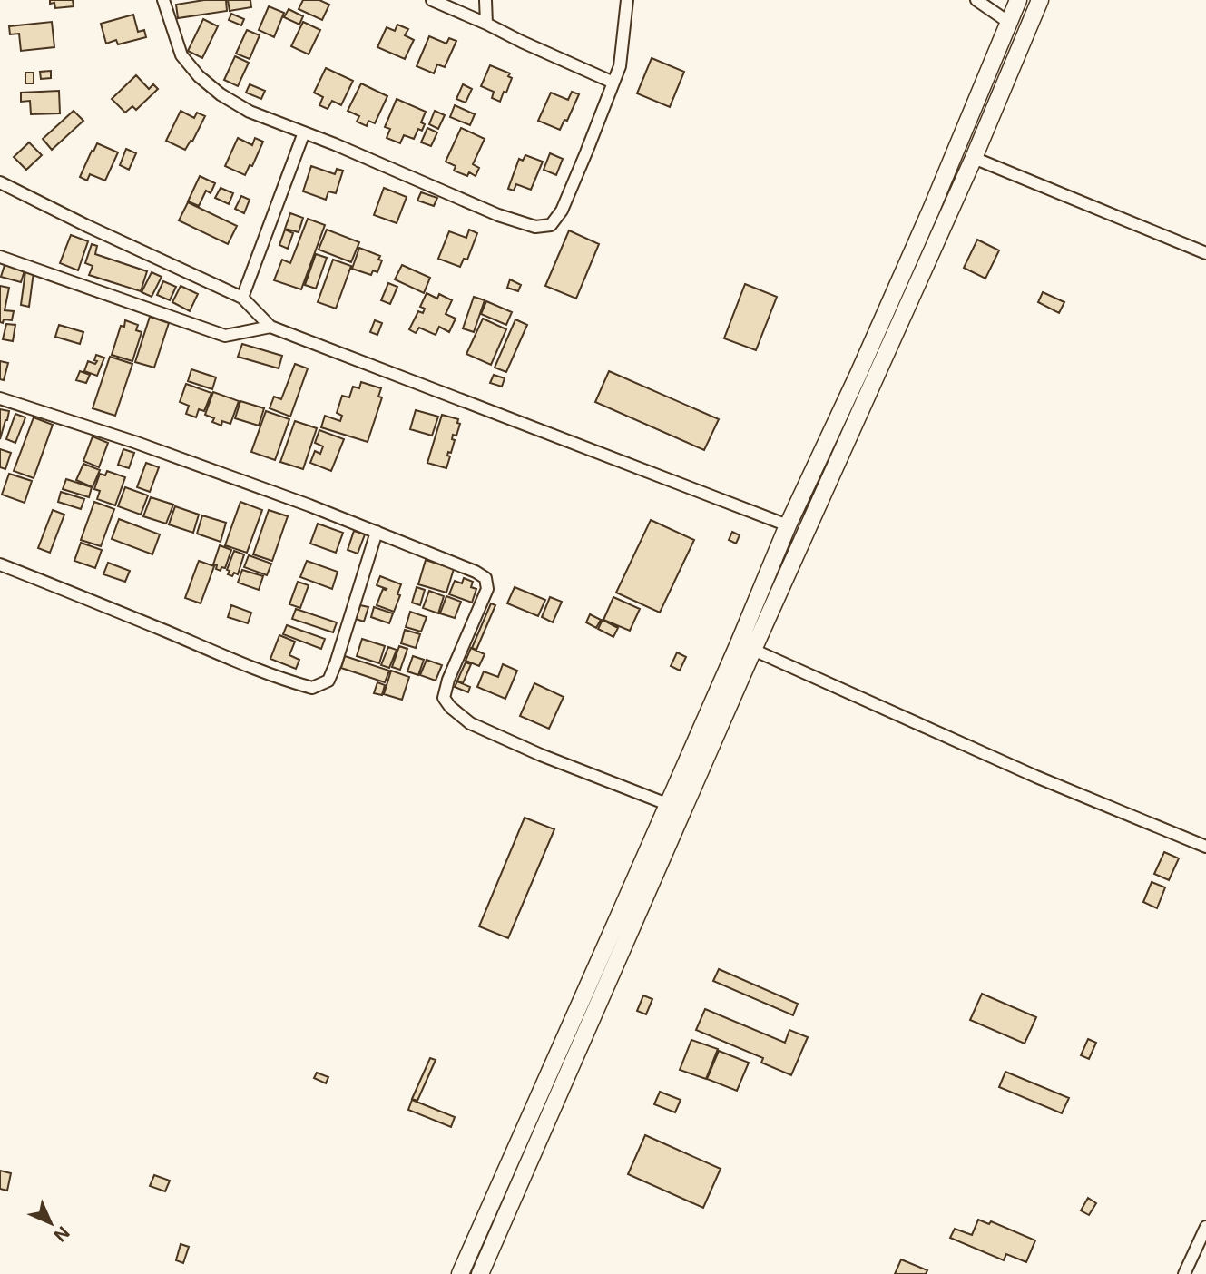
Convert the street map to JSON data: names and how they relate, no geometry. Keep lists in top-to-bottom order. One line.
{"north":"bottom right"}
